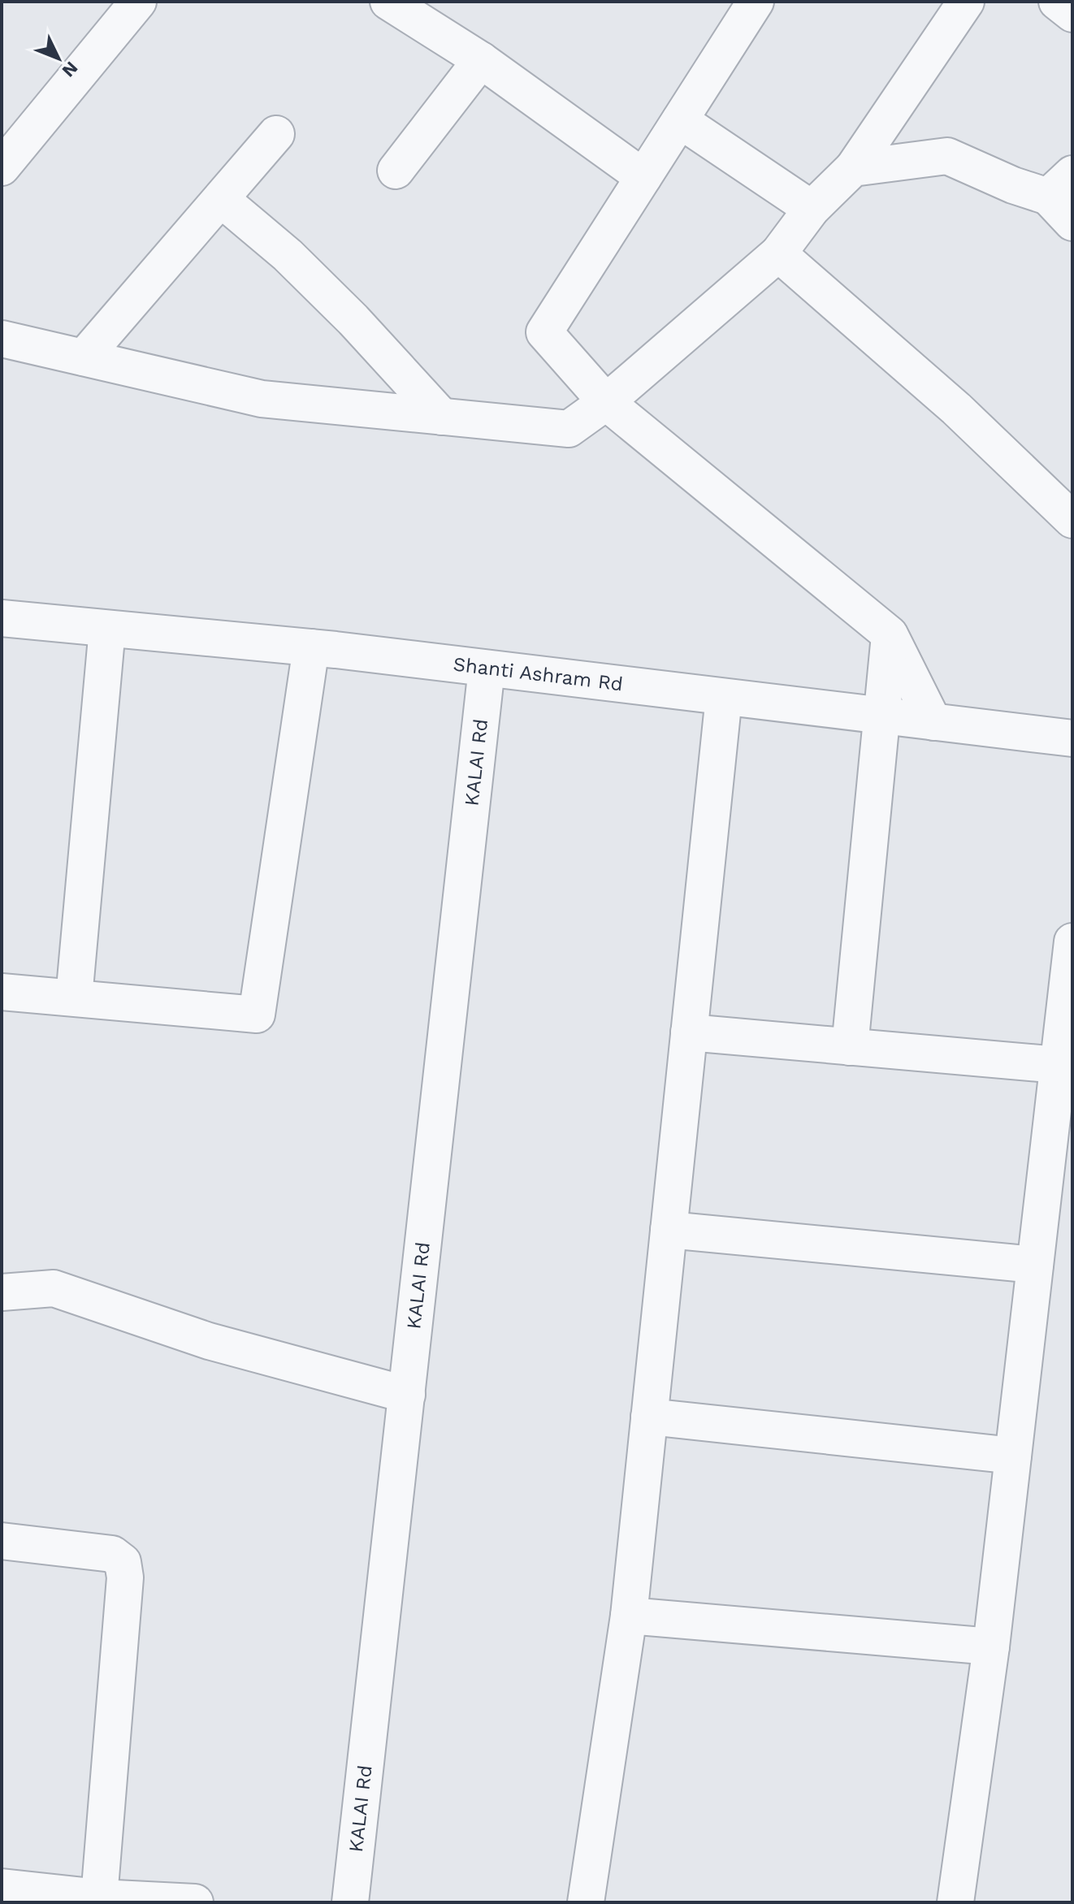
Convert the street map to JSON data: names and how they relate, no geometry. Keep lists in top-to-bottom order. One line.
{"streets":{"street":["Shanti Ashram Rd","KALAI Rd"]},"crossings":[["Shanti Ashram Rd","KALAI Rd"]],"north":"bottom right"}
